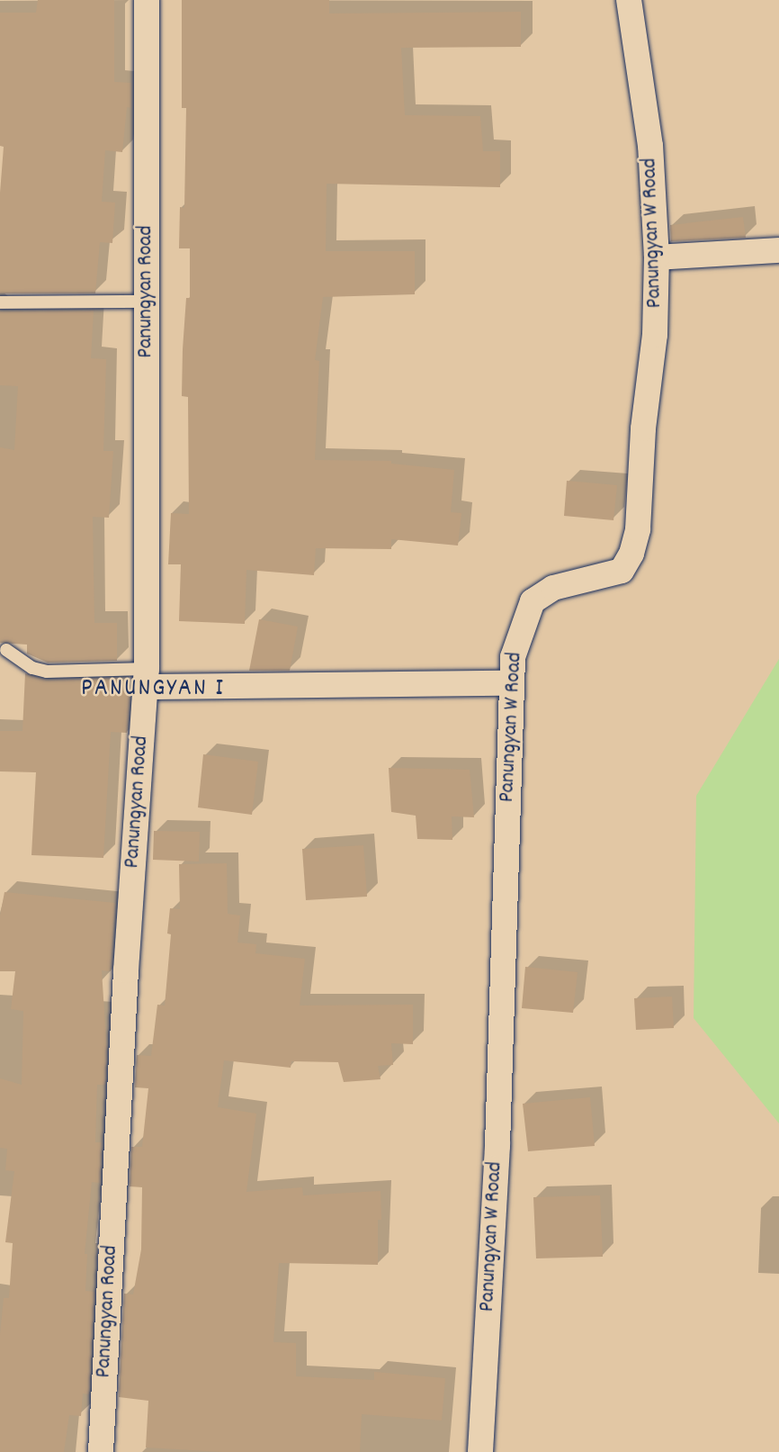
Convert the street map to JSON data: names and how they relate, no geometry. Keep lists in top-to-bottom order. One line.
{"streets":{"street":["Panungyan W Road","Panungyan Road"]},"districts":["PANUNGYAN I"]}
